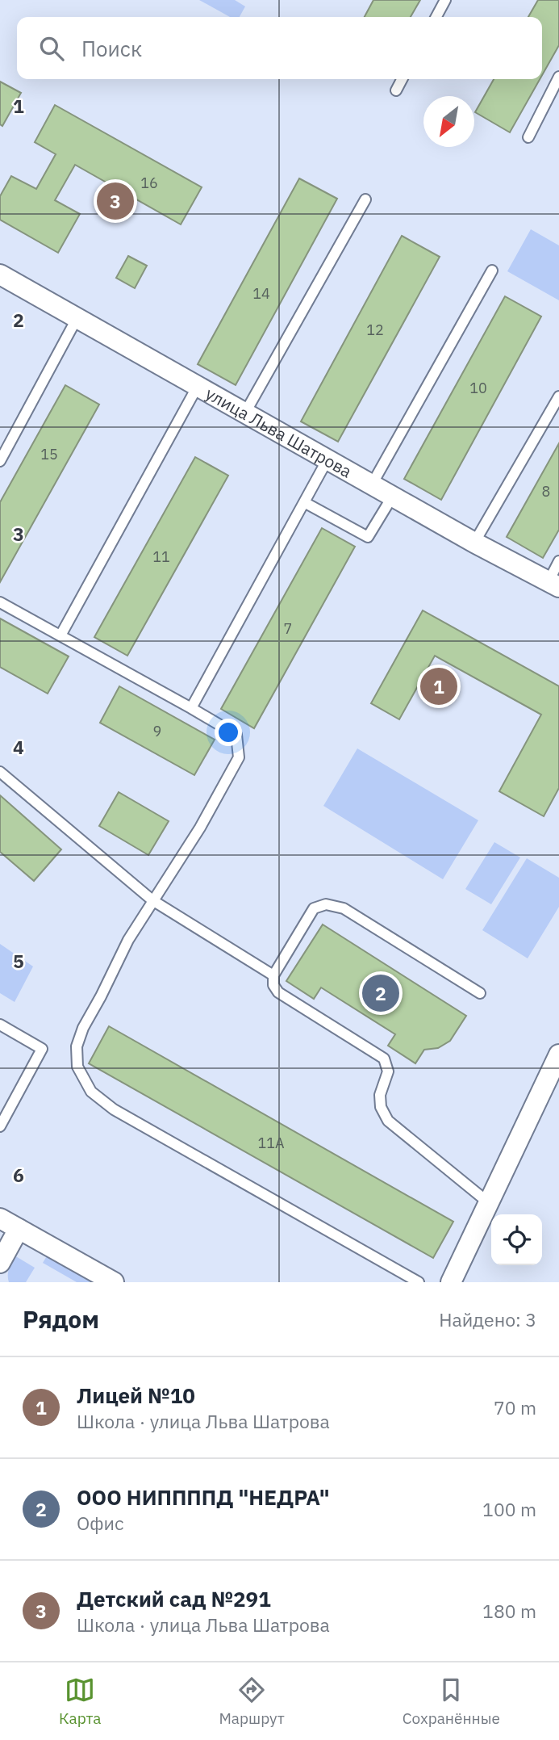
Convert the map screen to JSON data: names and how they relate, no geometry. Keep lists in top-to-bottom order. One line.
{"streets":{"street":["улица Льва Шатрова"]},"house_numbers":["16","14","12","10","15","8","11","7","9","11А"],"north":"bottom left","page":{"search":"Поиск","pins":["3","1","2"],"heading":["Рядом","Найдено: 3"],"list":[{"mark":"1","name":"Лицей №10","note":"Школа · улица Льва Шатрова","value":"70 m"},{"mark":"2","name":"ООО НИППППД \"НЕДРА\"","note":"Офис","value":"100 m"},{"mark":"3","name":"Детский сад №291","note":"Школа · улица Льва Шатрова","value":"180 m"}],"nav":["Карта","Маршрут","Сохранённые"]},"grid":{"rows":["1","2","3","4","5","6"]}}
